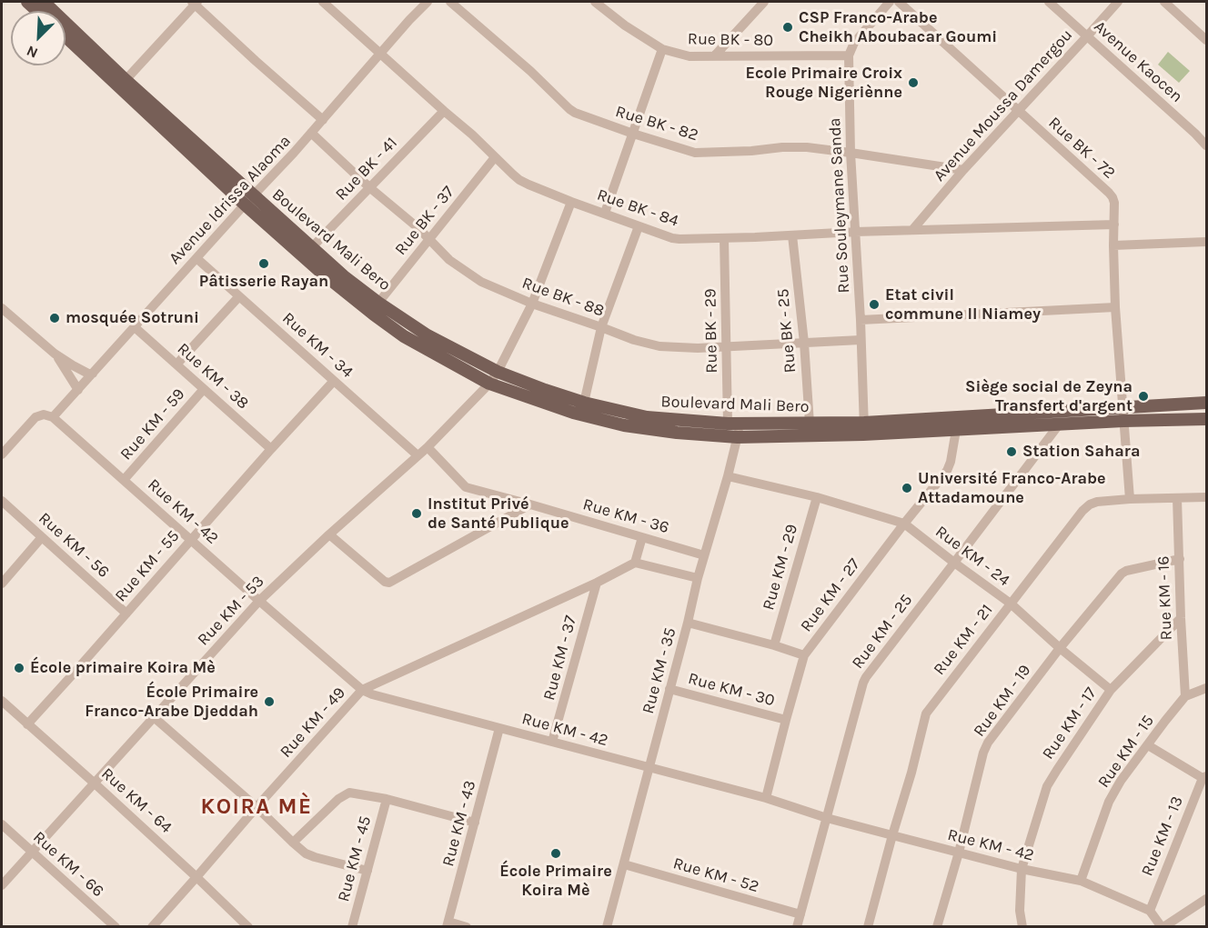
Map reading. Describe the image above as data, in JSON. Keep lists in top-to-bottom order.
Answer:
{
  "streets": {
    "main road": ["Boulevard Mali Bero"],
    "street": [
      "Rue BK - 80",
      "Avenue Kaocen",
      "Avenue Moussa Damergou",
      "Rue BK - 82",
      "Rue BK - 72",
      "Rue BK - 41",
      "Avenue Idrissa Alaoma",
      "Rue Souleymane Sanda",
      "Rue BK - 84",
      "Rue BK - 37",
      "Rue BK - 88",
      "Rue BK - 29",
      "Rue BK - 25",
      "Rue KM - 34",
      "Rue KM - 38",
      "Rue KM - 59",
      "Rue KM - 42",
      "Rue KM - 36",
      "Rue KM - 56",
      "Rue KM - 24",
      "Rue KM - 55",
      "Rue KM - 29",
      "Rue KM - 27",
      "Rue KM - 16",
      "Rue KM - 53",
      "Rue KM - 25",
      "Rue KM - 21",
      "Rue KM - 37",
      "Rue KM - 35",
      "Rue KM - 30",
      "Rue KM - 19",
      "Rue KM - 49",
      "Rue KM - 17",
      "Rue KM - 15",
      "Rue KM - 64",
      "Rue KM - 43",
      "Rue KM - 13",
      "Rue KM - 45",
      "Rue KM - 66",
      "Rue KM - 52"
    ]
  },
  "crossings": [
    ["Rue BK - 80", "Rue Souleymane Sanda"],
    ["Avenue Kaocen", "Avenue Moussa Damergou"],
    ["Avenue Moussa Damergou", "Rue BK - 82"],
    ["Avenue Moussa Damergou", "Rue BK - 72"],
    ["Avenue Moussa Damergou", "Rue BK - 84"],
    ["Rue BK - 82", "Rue Souleymane Sanda"],
    ["Rue BK - 72", "Rue BK - 84"],
    ["Rue BK - 72", "Boulevard Mali Bero"],
    ["Rue BK - 72", "Rue KM - 21"],
    ["Rue BK - 41", "Rue BK - 84"],
    ["Rue BK - 41", "Boulevard Mali Bero"],
    ["Rue BK - 41", "Rue BK - 88"],
    ["Avenue Idrissa Alaoma", "Rue BK - 84"],
    ["Avenue Idrissa Alaoma", "Boulevard Mali Bero"],
    ["Avenue Idrissa Alaoma", "Rue BK - 88"],
    ["Avenue Idrissa Alaoma", "Rue KM - 34"],
    ["Avenue Idrissa Alaoma", "Rue KM - 38"],
    ["Avenue Idrissa Alaoma", "Rue KM - 42"],
    ["Rue Souleymane Sanda", "Rue BK - 84"],
    ["Rue Souleymane Sanda", "Boulevard Mali Bero"],
    ["Rue Souleymane Sanda", "Rue BK - 88"],
    ["Rue BK - 84", "Rue BK - 37"],
    ["Rue BK - 84", "Rue BK - 29"],
    ["Rue BK - 84", "Rue BK - 25"],
    ["Rue BK - 84", "Rue KM - 53"],
    ["Rue BK - 37", "Boulevard Mali Bero"],
    ["Rue BK - 37", "Rue BK - 88"],
    ["Boulevard Mali Bero", "Rue BK - 29"],
    ["Boulevard Mali Bero", "Rue BK - 25"],
    ["Boulevard Mali Bero", "Rue KM - 27"],
    ["Boulevard Mali Bero", "Rue KM - 53"],
    ["Boulevard Mali Bero", "Rue KM - 25"],
    ["Boulevard Mali Bero", "Rue KM - 35"],
    ["Rue BK - 88", "Rue BK - 29"],
    ["Rue BK - 88", "Rue BK - 25"],
    ["Rue BK - 88", "Rue KM - 53"],
    ["Rue BK - 29", "Rue KM - 35"],
    ["Rue KM - 34", "Rue KM - 55"],
    ["Rue KM - 34", "Rue KM - 53"],
    ["Rue KM - 38", "Rue KM - 59"],
    ["Rue KM - 38", "Rue KM - 55"],
    ["Rue KM - 59", "Rue KM - 42"],
    ["Rue KM - 42", "Rue KM - 55"],
    ["Rue KM - 42", "Rue KM - 27"],
    ["Rue KM - 42", "Rue KM - 53"],
    ["Rue KM - 42", "Rue KM - 25"],
    ["Rue KM - 42", "Rue KM - 21"],
    ["Rue KM - 42", "Rue KM - 37"],
    ["Rue KM - 42", "Rue KM - 35"],
    ["Rue KM - 42", "Rue KM - 19"],
    ["Rue KM - 42", "Rue KM - 49"],
    ["Rue KM - 42", "Rue KM - 17"],
    ["Rue KM - 42", "Rue KM - 15"],
    ["Rue KM - 42", "Rue KM - 43"],
    ["Rue KM - 42", "Rue KM - 13"],
    ["Rue KM - 36", "Rue KM - 53"],
    ["Rue KM - 36", "Rue KM - 35"],
    ["Rue KM - 56", "Rue KM - 55"],
    ["Rue KM - 24", "Rue KM - 29"],
    ["Rue KM - 24", "Rue KM - 27"],
    ["Rue KM - 24", "Rue KM - 25"],
    ["Rue KM - 24", "Rue KM - 21"],
    ["Rue KM - 24", "Rue KM - 35"],
    ["Rue KM - 24", "Rue KM - 19"],
    ["Rue KM - 24", "Rue KM - 17"],
    ["Rue KM - 55", "Rue KM - 64"],
    ["Rue KM - 27", "Rue KM - 30"],
    ["Rue KM - 16", "Rue KM - 21"],
    ["Rue KM - 16", "Rue KM - 19"],
    ["Rue KM - 16", "Rue KM - 17"],
    ["Rue KM - 16", "Rue KM - 15"],
    ["Rue KM - 53", "Rue KM - 64"],
    ["Rue KM - 53", "Rue KM - 66"],
    ["Rue KM - 25", "Rue KM - 52"],
    ["Rue KM - 37", "Rue KM - 49"],
    ["Rue KM - 35", "Rue KM - 30"],
    ["Rue KM - 35", "Rue KM - 52"],
    ["Rue KM - 49", "Rue KM - 64"]
  ],
  "districts": ["KOIRA MÈ"],
  "places": [
    "CSP Franco-Arabe Cheikh Aboubacar Goumi",
    "Ecole Primaire Croix Rouge Nigeriènne",
    "Pâtisserie Rayan",
    "Etat civil commune II Niamey",
    "mosquée Sotruni",
    "Siège social de Zeyna Transfert d'argent",
    "Station Sahara",
    "Université Franco-Arabe Attadamoune",
    "Institut Privé de Santé Publique",
    "École primaire Koira Mè",
    "École Primaire Franco-Arabe Djeddah",
    "École Primaire Koira Mè"
  ],
  "north": "bottom left"
}
